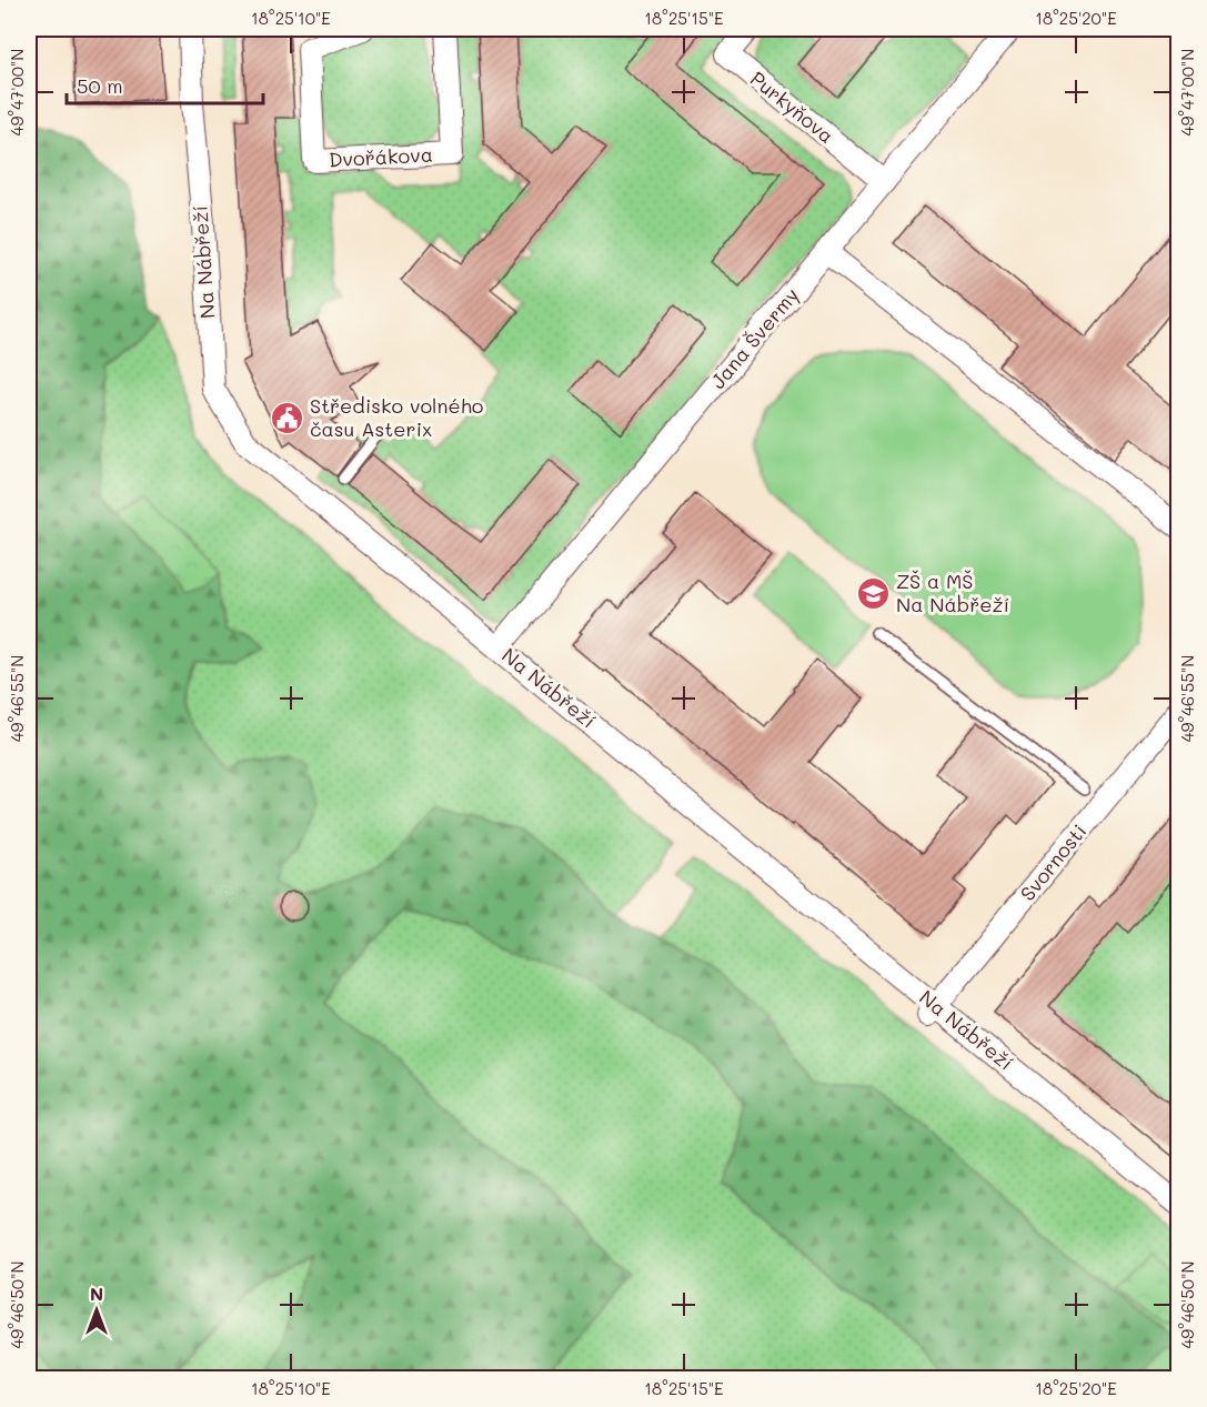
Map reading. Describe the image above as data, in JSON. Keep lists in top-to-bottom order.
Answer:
{
  "streets": {
    "street": [
      "Purkyňova",
      "Dvořákova",
      "Na Nábřeží",
      "Jana Švermy",
      "Svornosti"
    ]
  },
  "crossings": [
    ["Purkyňova", "Jana Švermy"],
    ["Na Nábřeží", "Jana Švermy"],
    ["Na Nábřeží", "Svornosti"]
  ],
  "places": {
    "public building": ["Středisko volného času Asterix"],
    "school or university": ["ZŠ a MŠ Na Nábřeží"]
  },
  "scale_bar": "50 m",
  "north": "top",
  "coordinates": [
    "18°25'10\"E",
    "18°25'15\"E",
    "18°25'20\"E",
    "49°47'00\"N",
    "49°46'55\"N",
    "49°46'50\"N"
  ]
}
